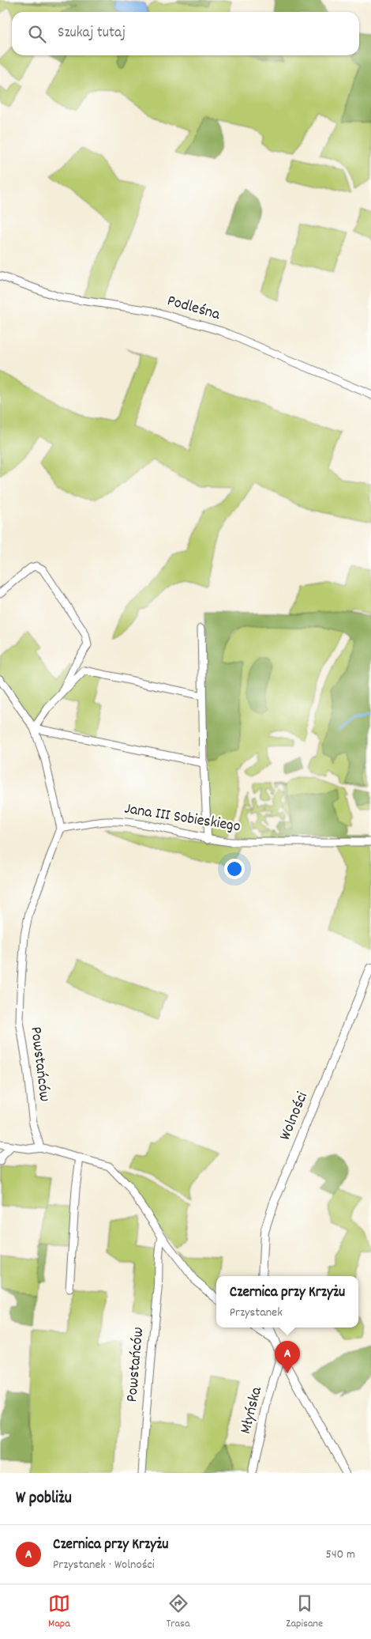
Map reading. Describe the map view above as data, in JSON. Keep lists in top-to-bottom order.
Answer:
{
  "streets": {
    "street": [
      "Podleśna",
      "Jana III Sobieskiego",
      "Powstańców",
      "Wolności",
      "Młyńska"
    ]
  },
  "crossings": [
    ["Jana III Sobieskiego", "Powstańców"]
  ],
  "page": {
    "search": "Szukaj tutaj",
    "popup": ["Czernica przy Krzyżu", "Przystanek"],
    "pins": "A",
    "heading": "W pobliżu",
    "list": [
      {
        "mark": "A",
        "name": "Czernica przy Krzyżu",
        "note": "Przystanek · Wolności",
        "value": "540 m"
      }
    ],
    "nav": ["Mapa", "Trasa", "Zapisane"]
  }
}
